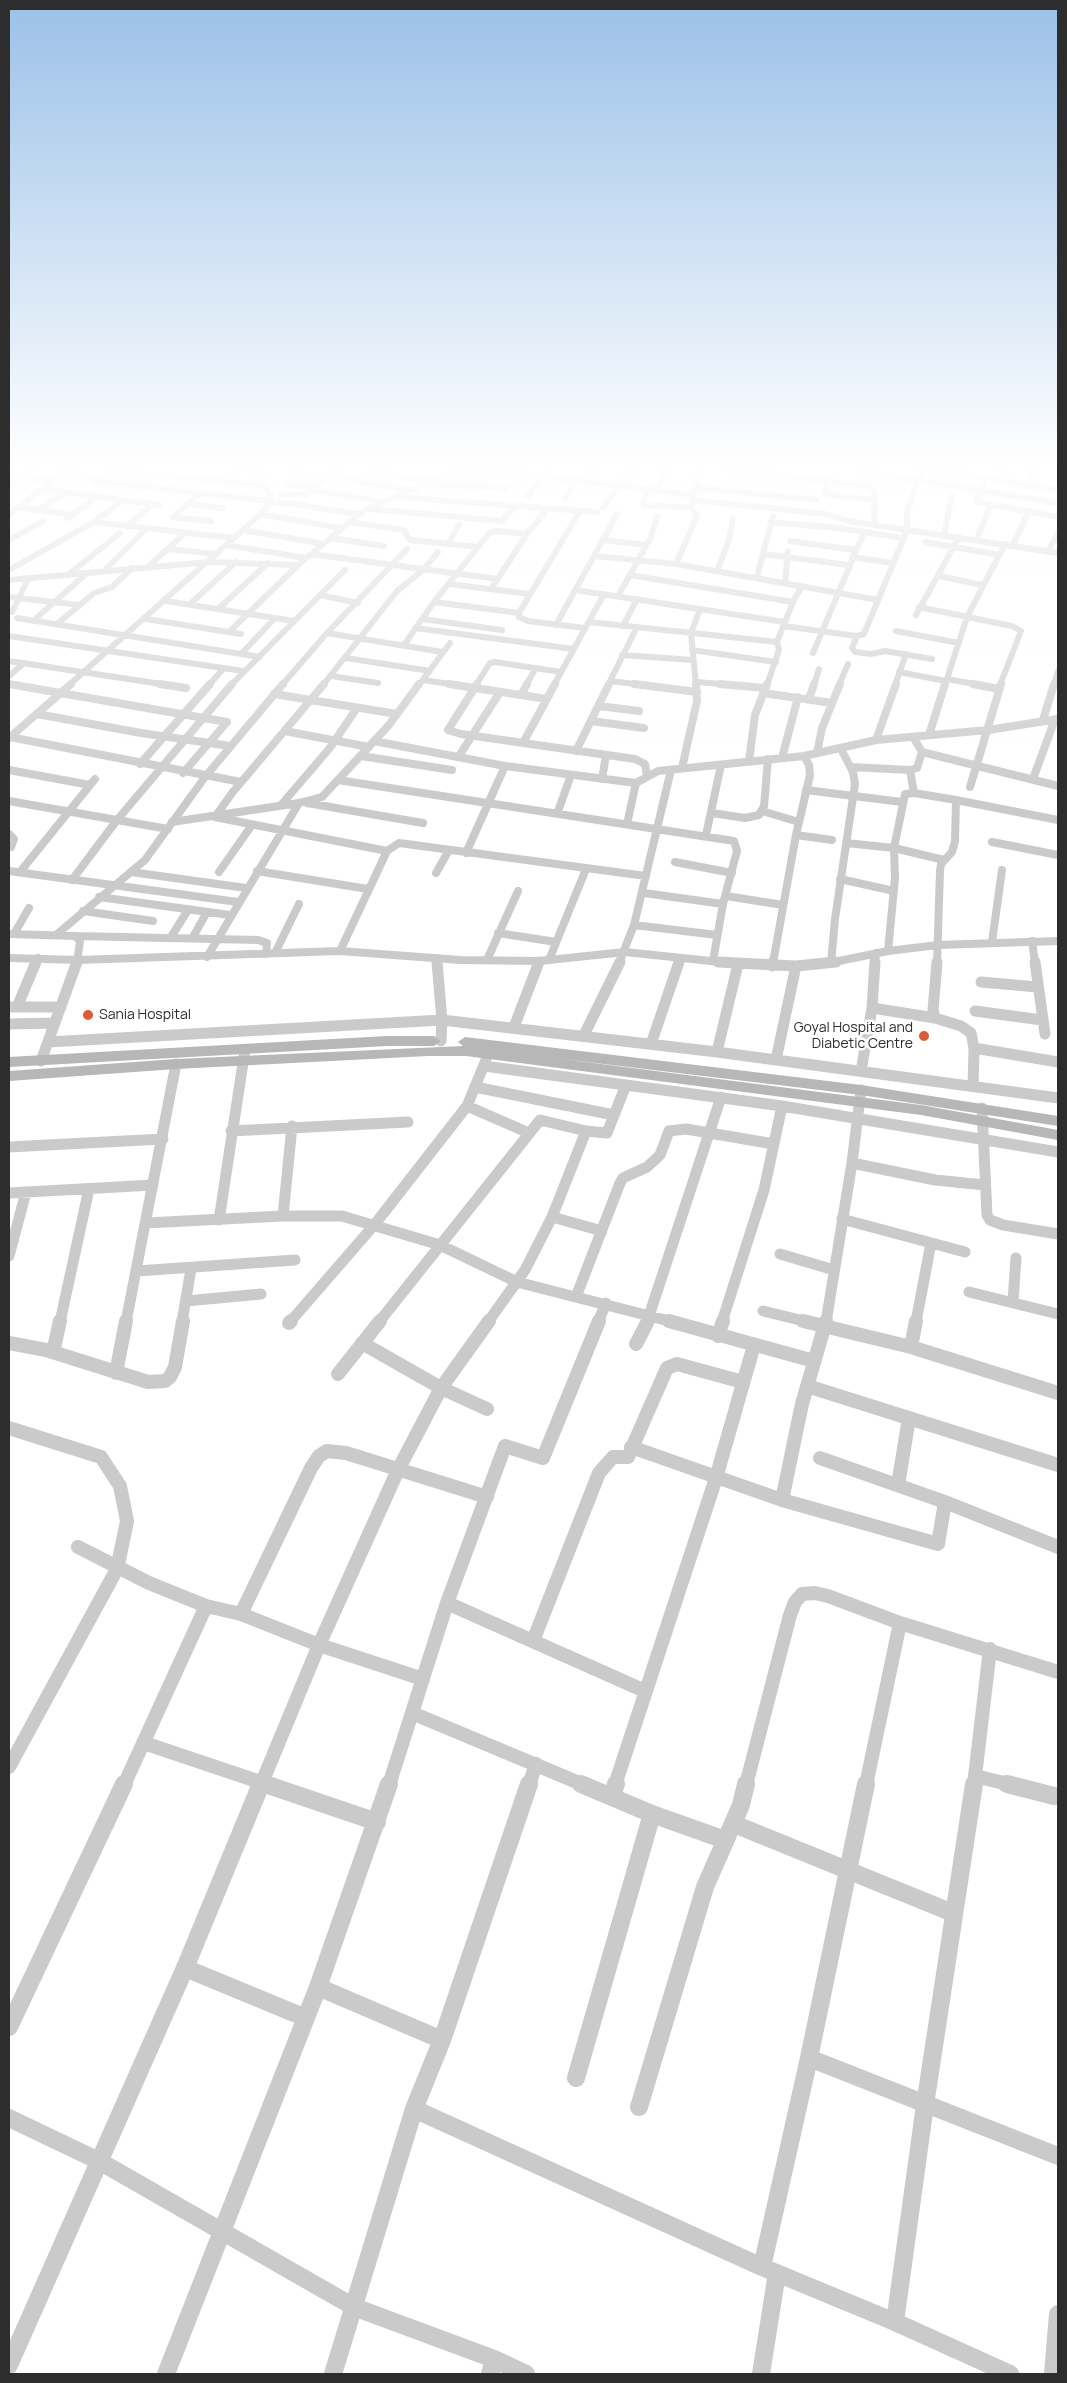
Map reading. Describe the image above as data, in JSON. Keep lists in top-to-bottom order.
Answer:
{
  "places": ["Sania Hospital", "Goyal Hospital and Diabetic Centre"]
}
